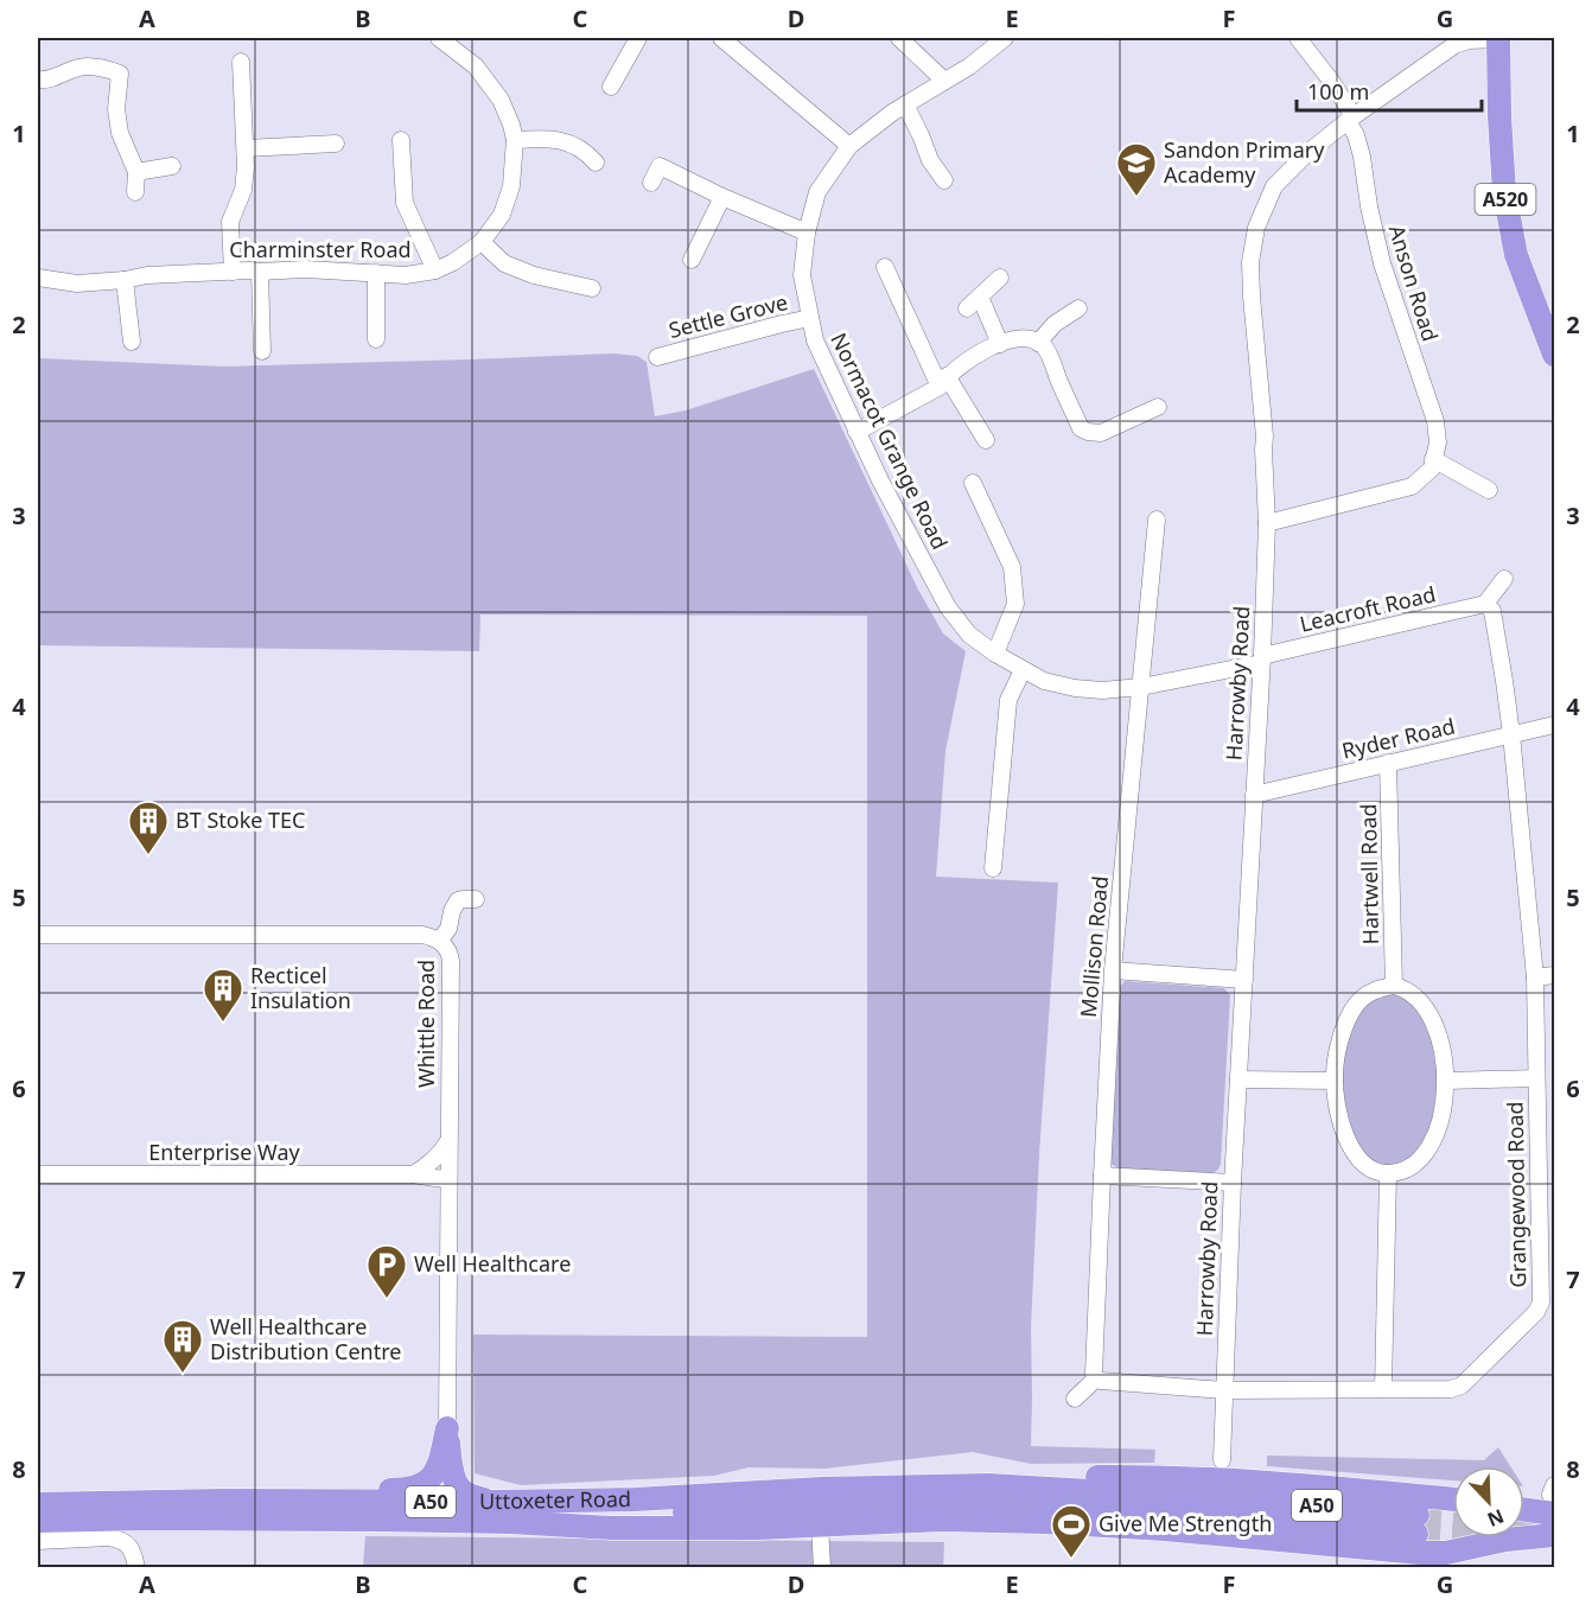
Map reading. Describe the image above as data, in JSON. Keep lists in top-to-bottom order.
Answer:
{
  "streets": {
    "highway": ["A520", "Uttoxeter Road", "A50"],
    "street": [
      "Charminster Road",
      "Anson Road",
      "Settle Grove",
      "Normacot Grange Road",
      "Leacroft Road",
      "Harrowby Road",
      "Ryder Road",
      "Hartwell Road",
      "Mollison Road",
      "Whittle Road",
      "Enterprise Way",
      "Grangewood Road"
    ]
  },
  "crossings": [
    ["A520", "Harrowby Road"],
    ["Anson Road", "Harrowby Road"],
    ["Settle Grove", "Normacot Grange Road"],
    ["Normacot Grange Road", "Leacroft Road"],
    ["Normacot Grange Road", "Harrowby Road"],
    ["Normacot Grange Road", "Mollison Road"],
    ["Leacroft Road", "Harrowby Road"],
    ["Harrowby Road", "Ryder Road"],
    ["Harrowby Road", "Grangewood Road"],
    ["Ryder Road", "Hartwell Road"],
    ["Ryder Road", "Grangewood Road"],
    ["Whittle Road", "Enterprise Way"],
    ["Uttoxeter Road", "A50"]
  ],
  "places": {
    "school or university": ["Sandon Primary Academy"],
    "building": ["BT Stoke TEC", "Recticel Insulation", "Well Healthcare Distribution Centre"],
    "parking": ["Well Healthcare"],
    "sports": ["Give Me Strength"]
  },
  "scale_bar": "100 m",
  "north": "bottom right",
  "grid": {
    "columns": [
      "A",
      "B",
      "C",
      "D",
      "E",
      "F",
      "G"
    ],
    "rows": [
      "1",
      "2",
      "3",
      "4",
      "5",
      "6",
      "7",
      "8"
    ]
  }
}
